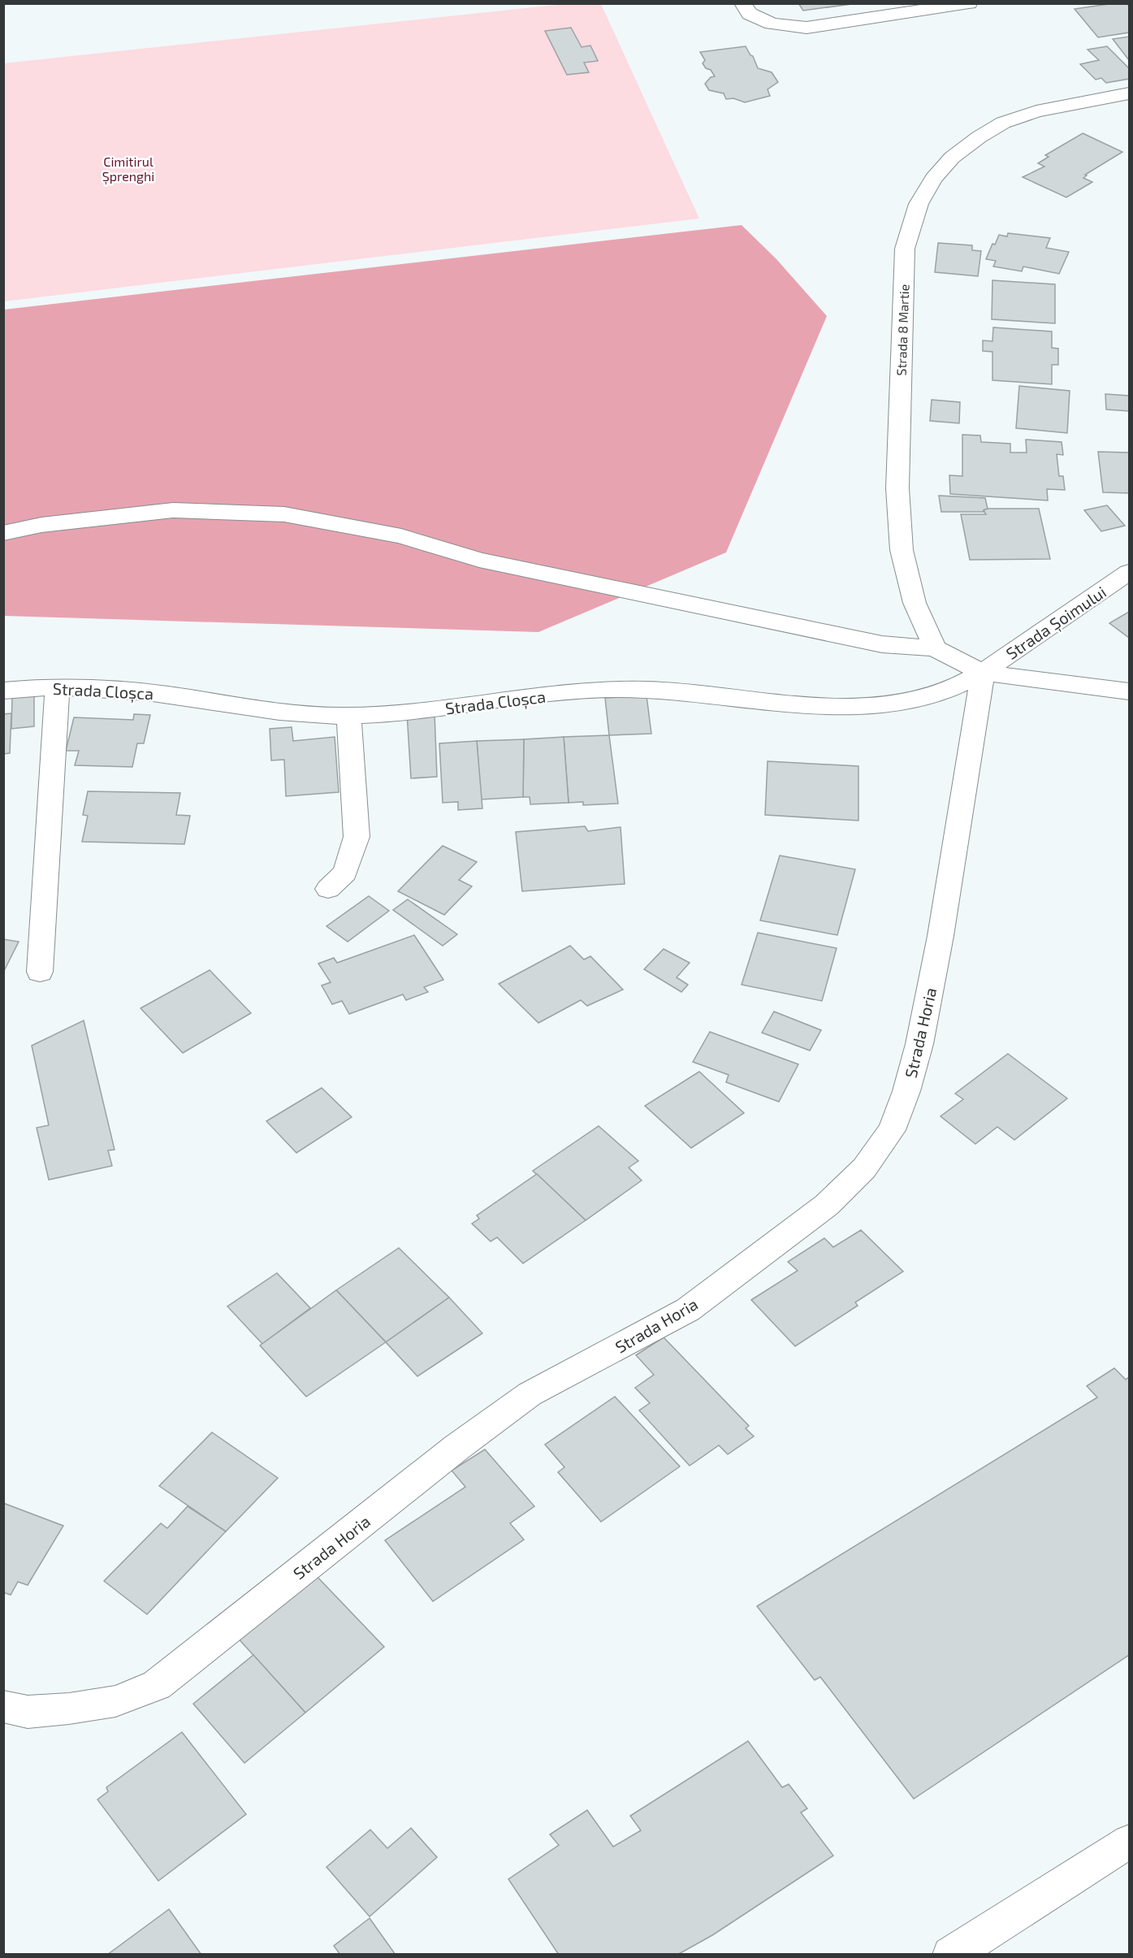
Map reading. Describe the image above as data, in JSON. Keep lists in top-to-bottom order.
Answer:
{
  "streets": {
    "street": [
      "Strada 8 Martie",
      "Strada Șoimului",
      "Strada Cloșca",
      "Strada Horia"
    ]
  },
  "crossings": [
    ["Strada Șoimului", "Strada Cloșca"],
    ["Strada Șoimului", "Strada Horia"],
    ["Strada Cloșca", "Strada Horia"]
  ],
  "parks": ["Cimitirul Șprenghi"]
}
